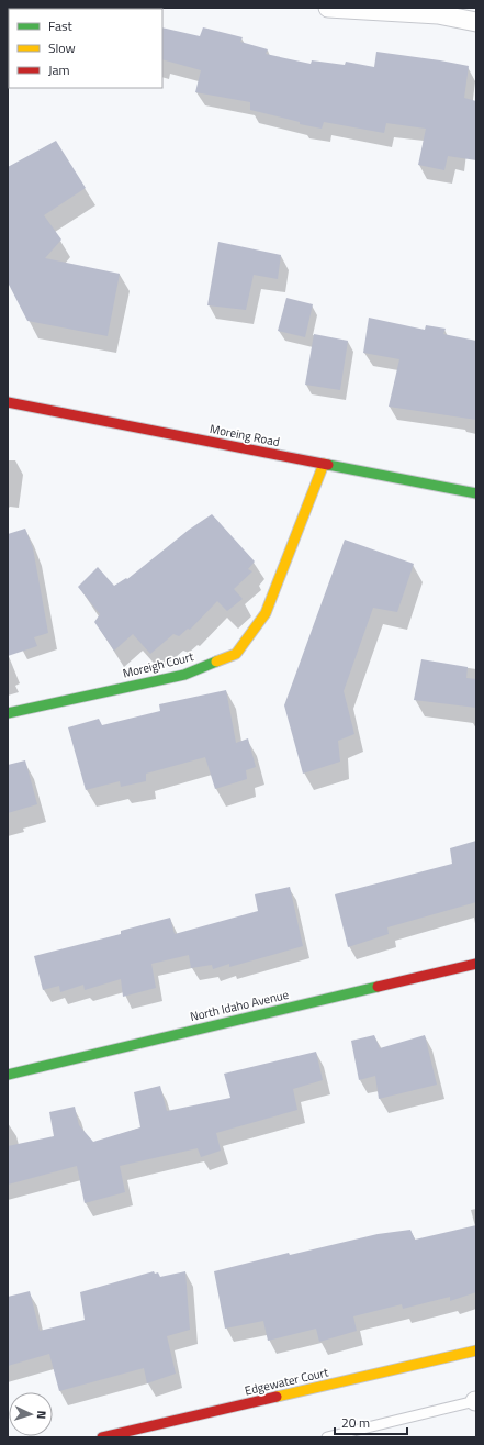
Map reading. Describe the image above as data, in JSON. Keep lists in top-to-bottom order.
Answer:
{
  "streets": {
    "street": [
      "Moreing Road",
      "Moreigh Court",
      "North Idaho Avenue",
      "Edgewater Court"
    ]
  },
  "crossings": [
    ["Moreing Road", "Moreigh Court"]
  ],
  "legend": ["Fast", "Slow", "Jam"],
  "scale_bar": "20 m",
  "north": "right"
}
